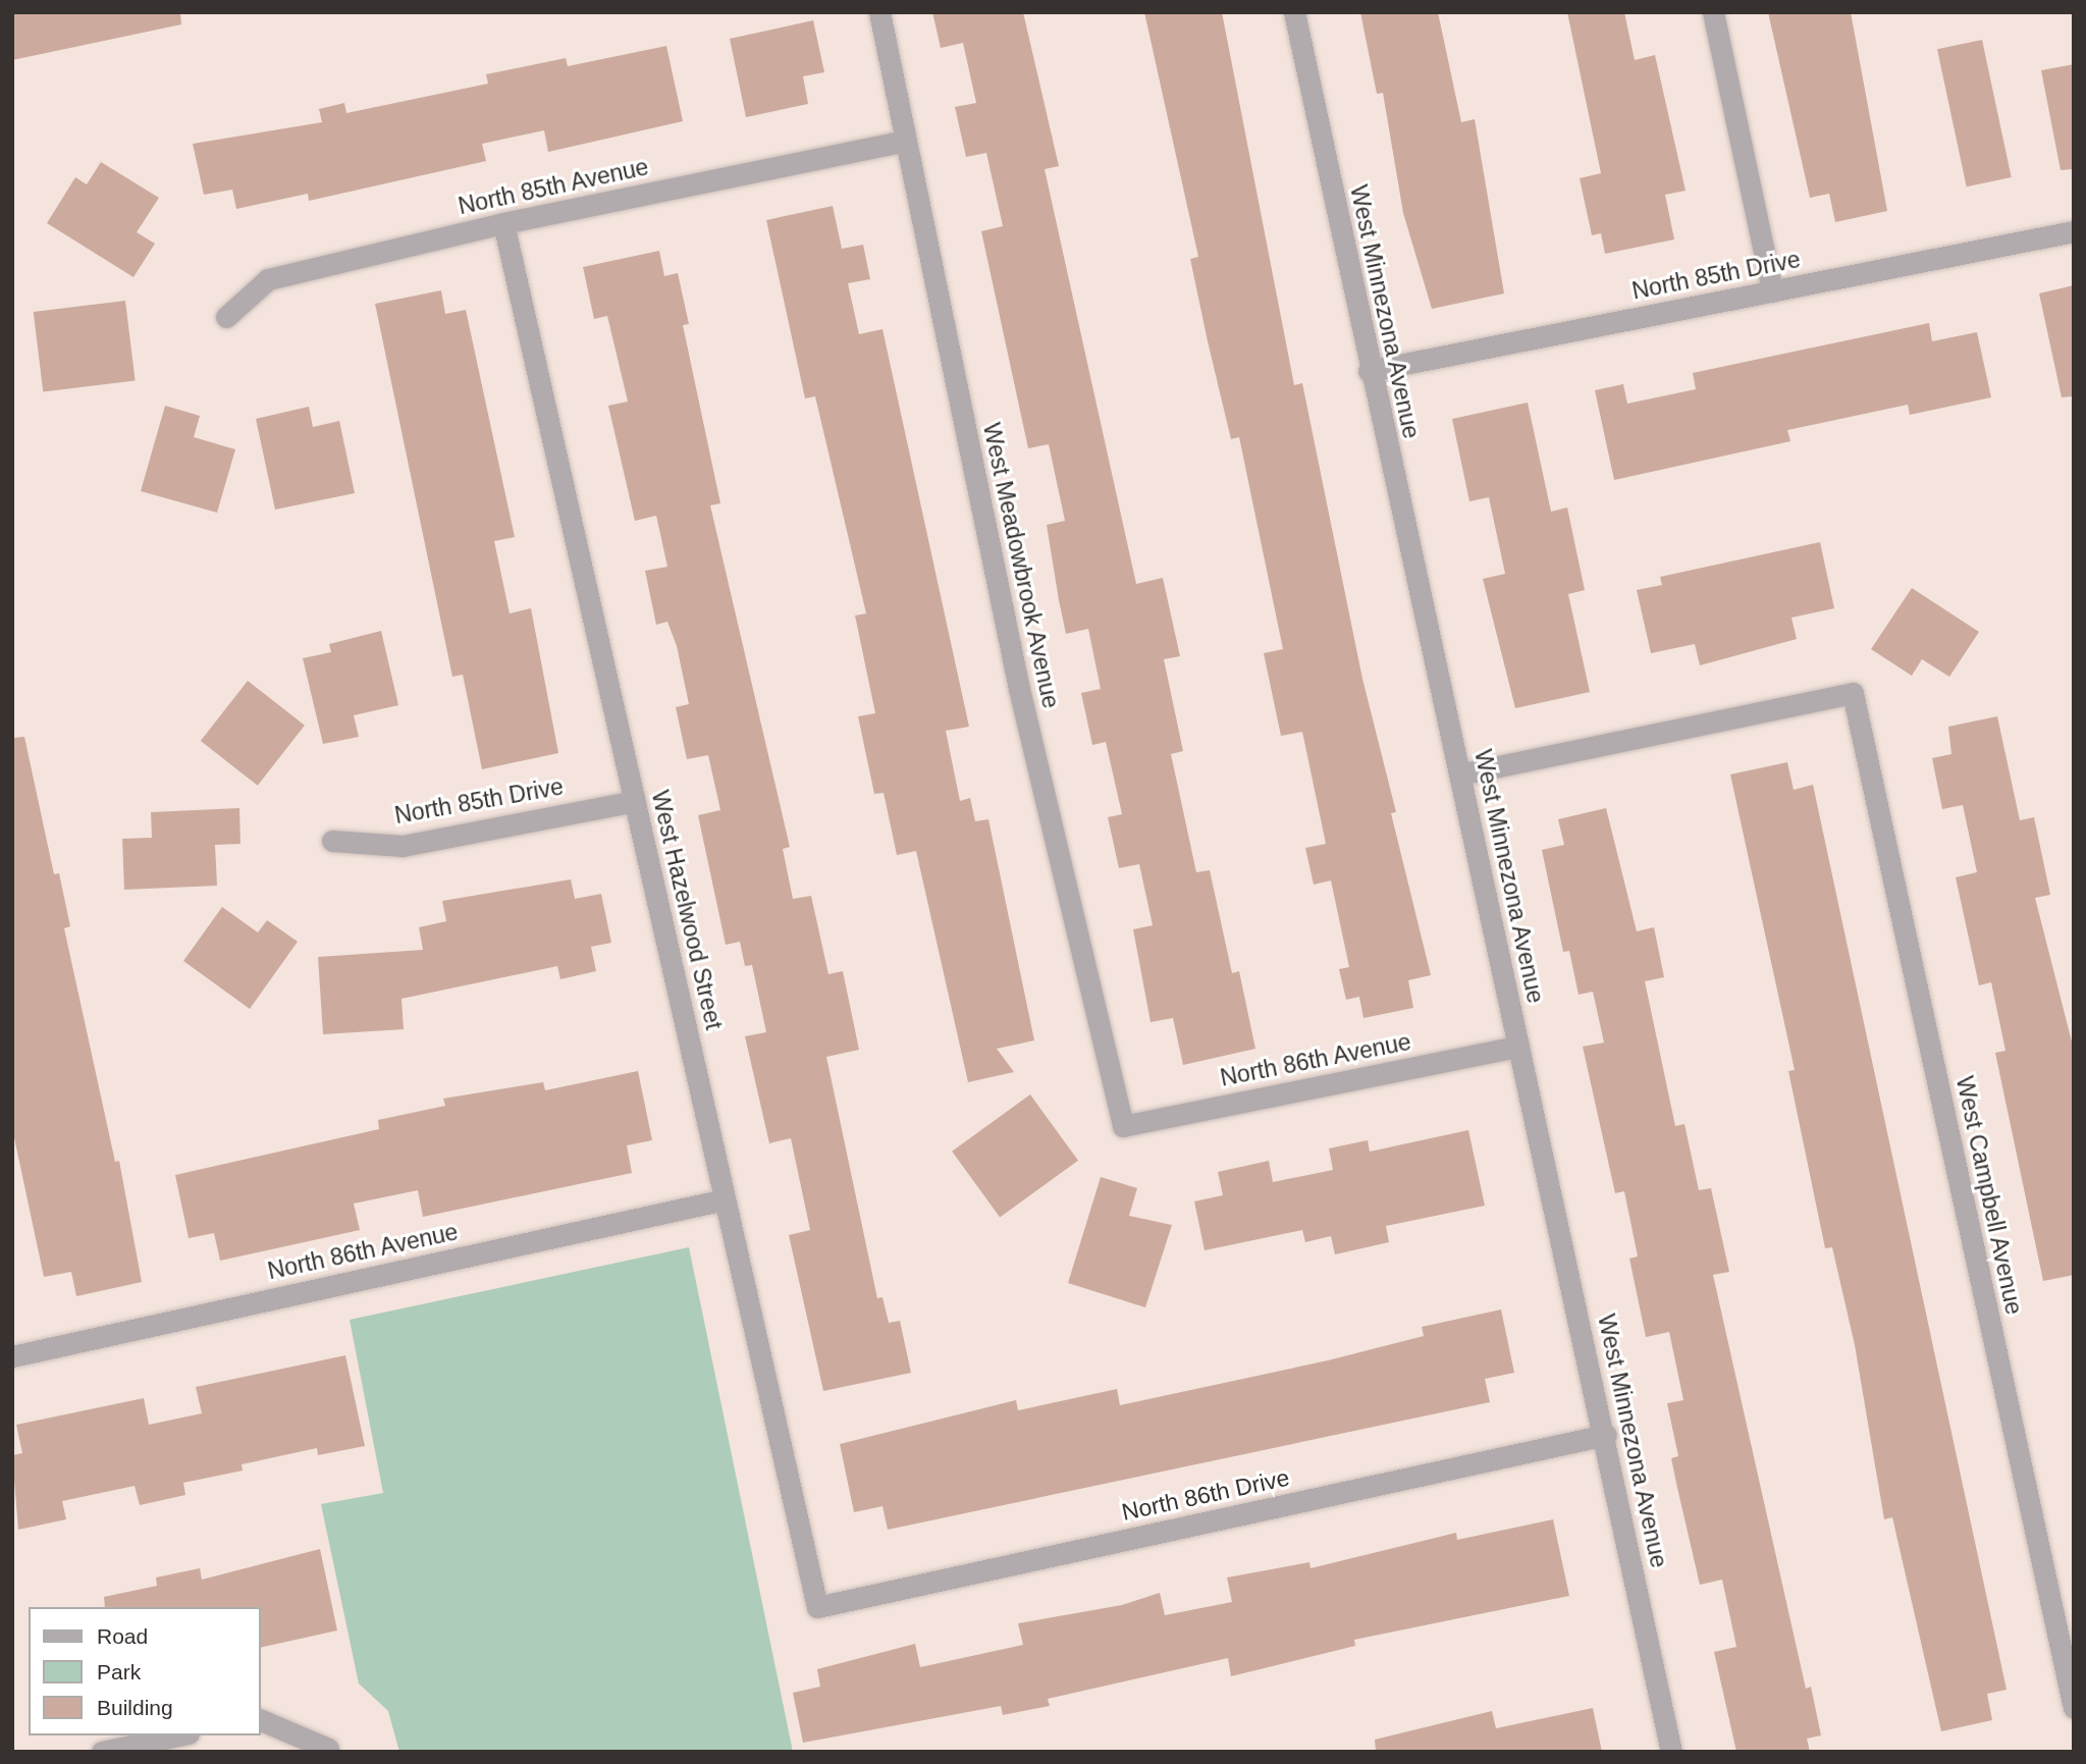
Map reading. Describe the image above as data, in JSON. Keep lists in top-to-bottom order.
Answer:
{
  "streets": {
    "street": [
      "North 85th Avenue",
      "North 85th Drive",
      "West Minnezona Avenue",
      "West Meadowbrook Avenue",
      "West Hazelwood Street",
      "North 86th Avenue",
      "West Campbell Avenue",
      "North 86th Drive"
    ]
  },
  "crossings": [
    ["North 85th Avenue", "West Meadowbrook Avenue"],
    ["North 85th Avenue", "West Hazelwood Street"],
    ["North 85th Drive", "West Minnezona Avenue"],
    ["North 85th Drive", "West Hazelwood Street"],
    ["West Minnezona Avenue", "North 86th Avenue"],
    ["West Minnezona Avenue", "West Campbell Avenue"],
    ["West Minnezona Avenue", "North 86th Drive"],
    ["West Meadowbrook Avenue", "North 86th Avenue"],
    ["West Hazelwood Street", "North 86th Avenue"],
    ["West Hazelwood Street", "North 86th Drive"]
  ],
  "legend": ["Road", "Park", "Building"]
}
